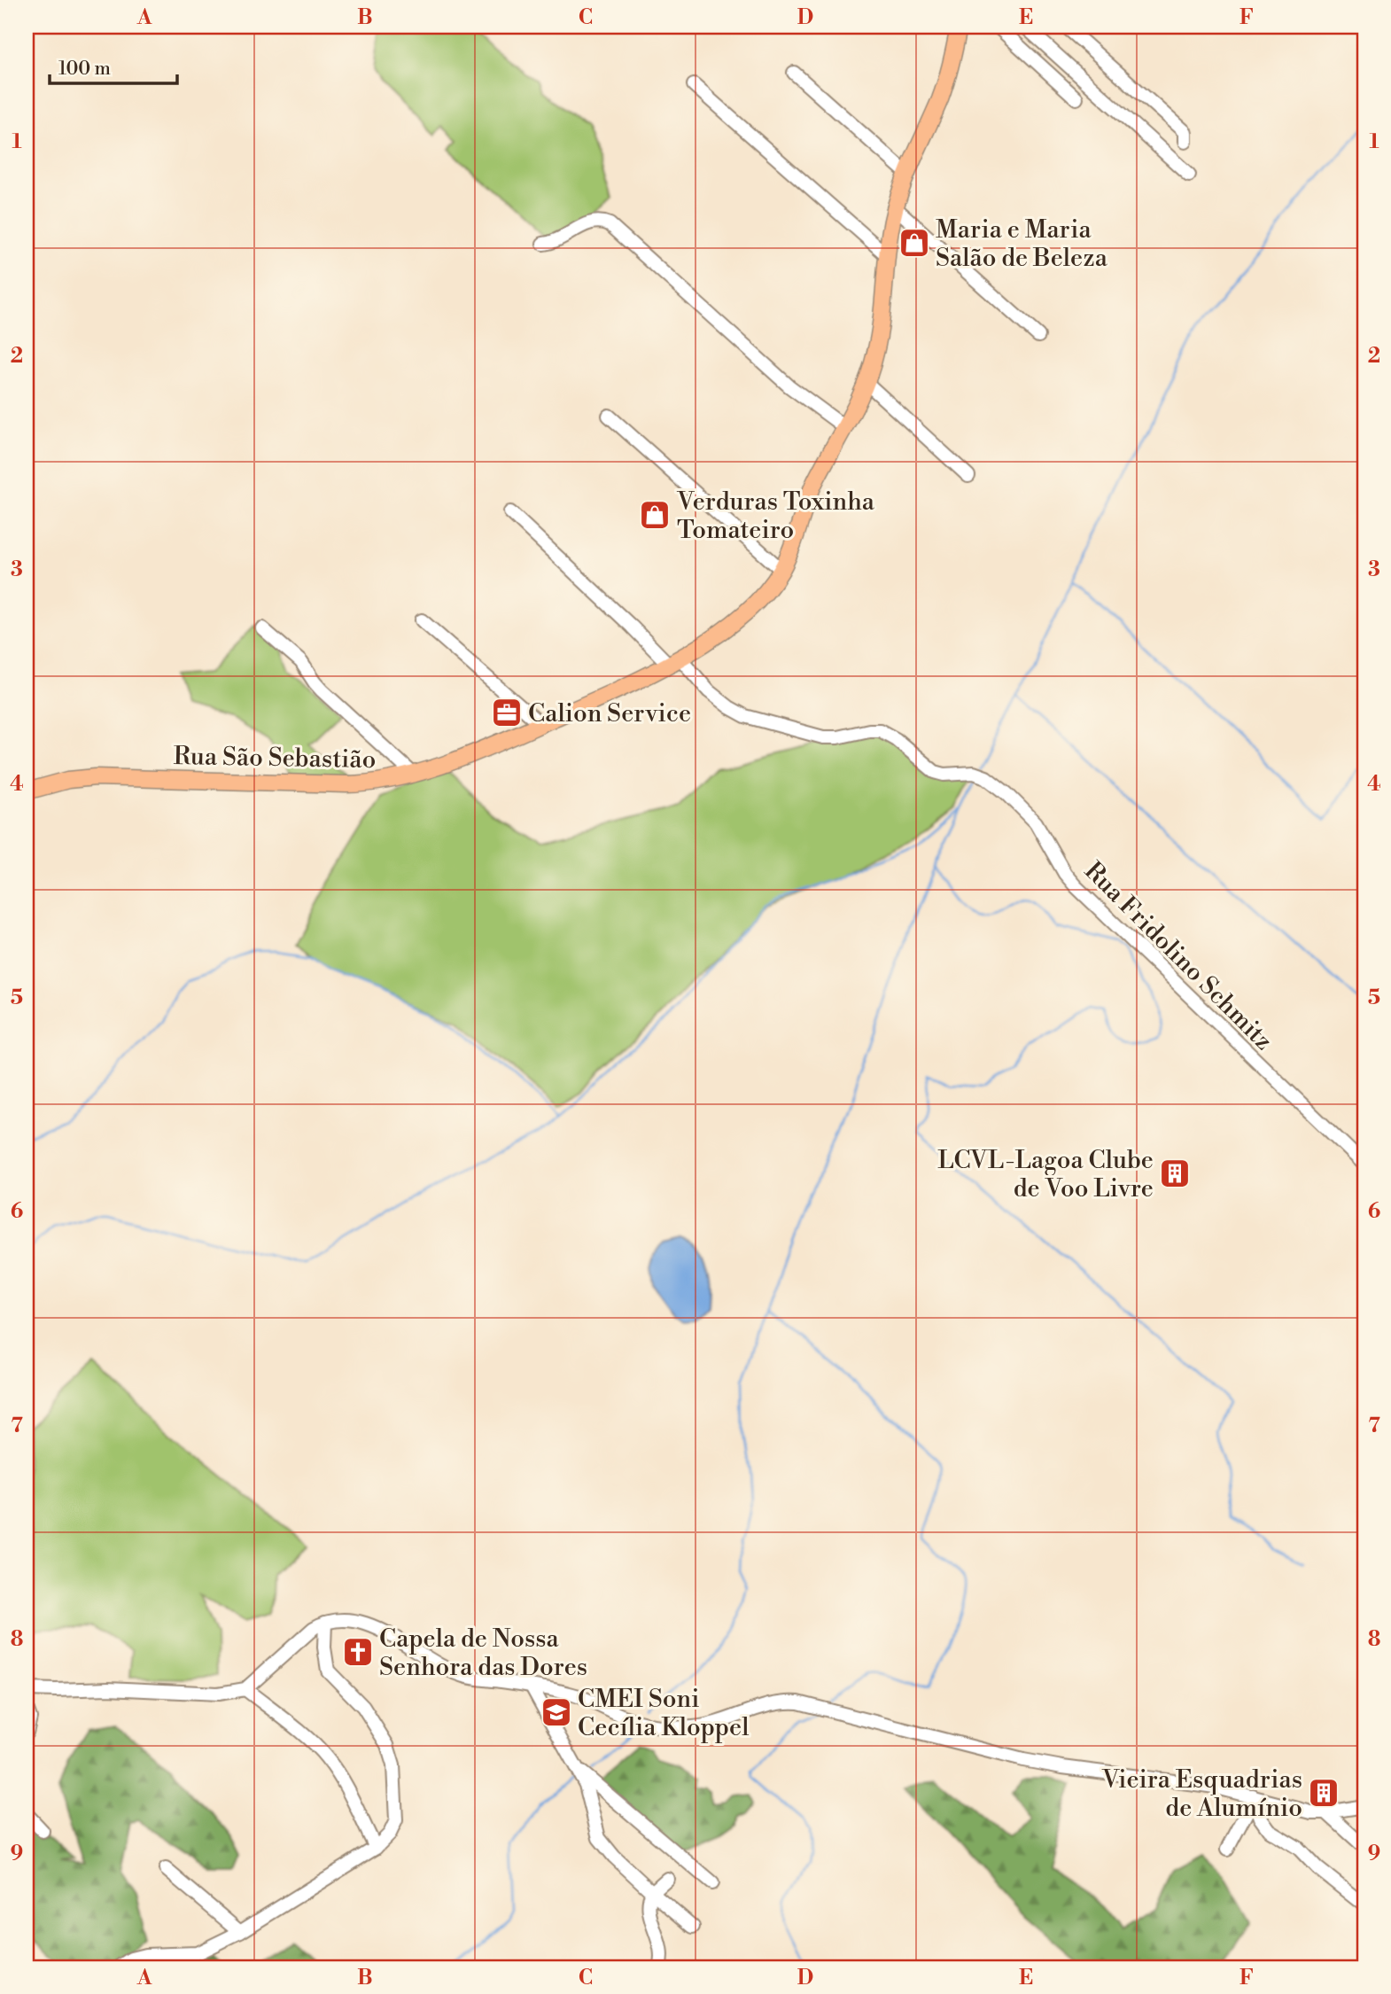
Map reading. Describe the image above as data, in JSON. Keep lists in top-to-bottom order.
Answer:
{
  "streets": {
    "main road": ["Rua São Sebastião"],
    "street": ["Rua Fridolino Schmitz"]
  },
  "crossings": [
    ["Rua São Sebastião", "Rua Fridolino Schmitz"]
  ],
  "places": {
    "shop": ["Maria e Maria Salão de Beleza", "Verduras Toxinha Tomateiro"],
    "office": ["Calion Service"],
    "building": ["LCVL-Lagoa Clube de Voo Livre", "Vieira Esquadrias de Alumínio"],
    "church": ["Capela de Nossa Senhora das Dores"],
    "school or university": ["CMEI Soni Cecília Kloppel"]
  },
  "scale_bar": "100 m",
  "grid": {
    "columns": [
      "A",
      "B",
      "C",
      "D",
      "E",
      "F"
    ],
    "rows": [
      "1",
      "2",
      "3",
      "4",
      "5",
      "6",
      "7",
      "8",
      "9"
    ]
  }
}
